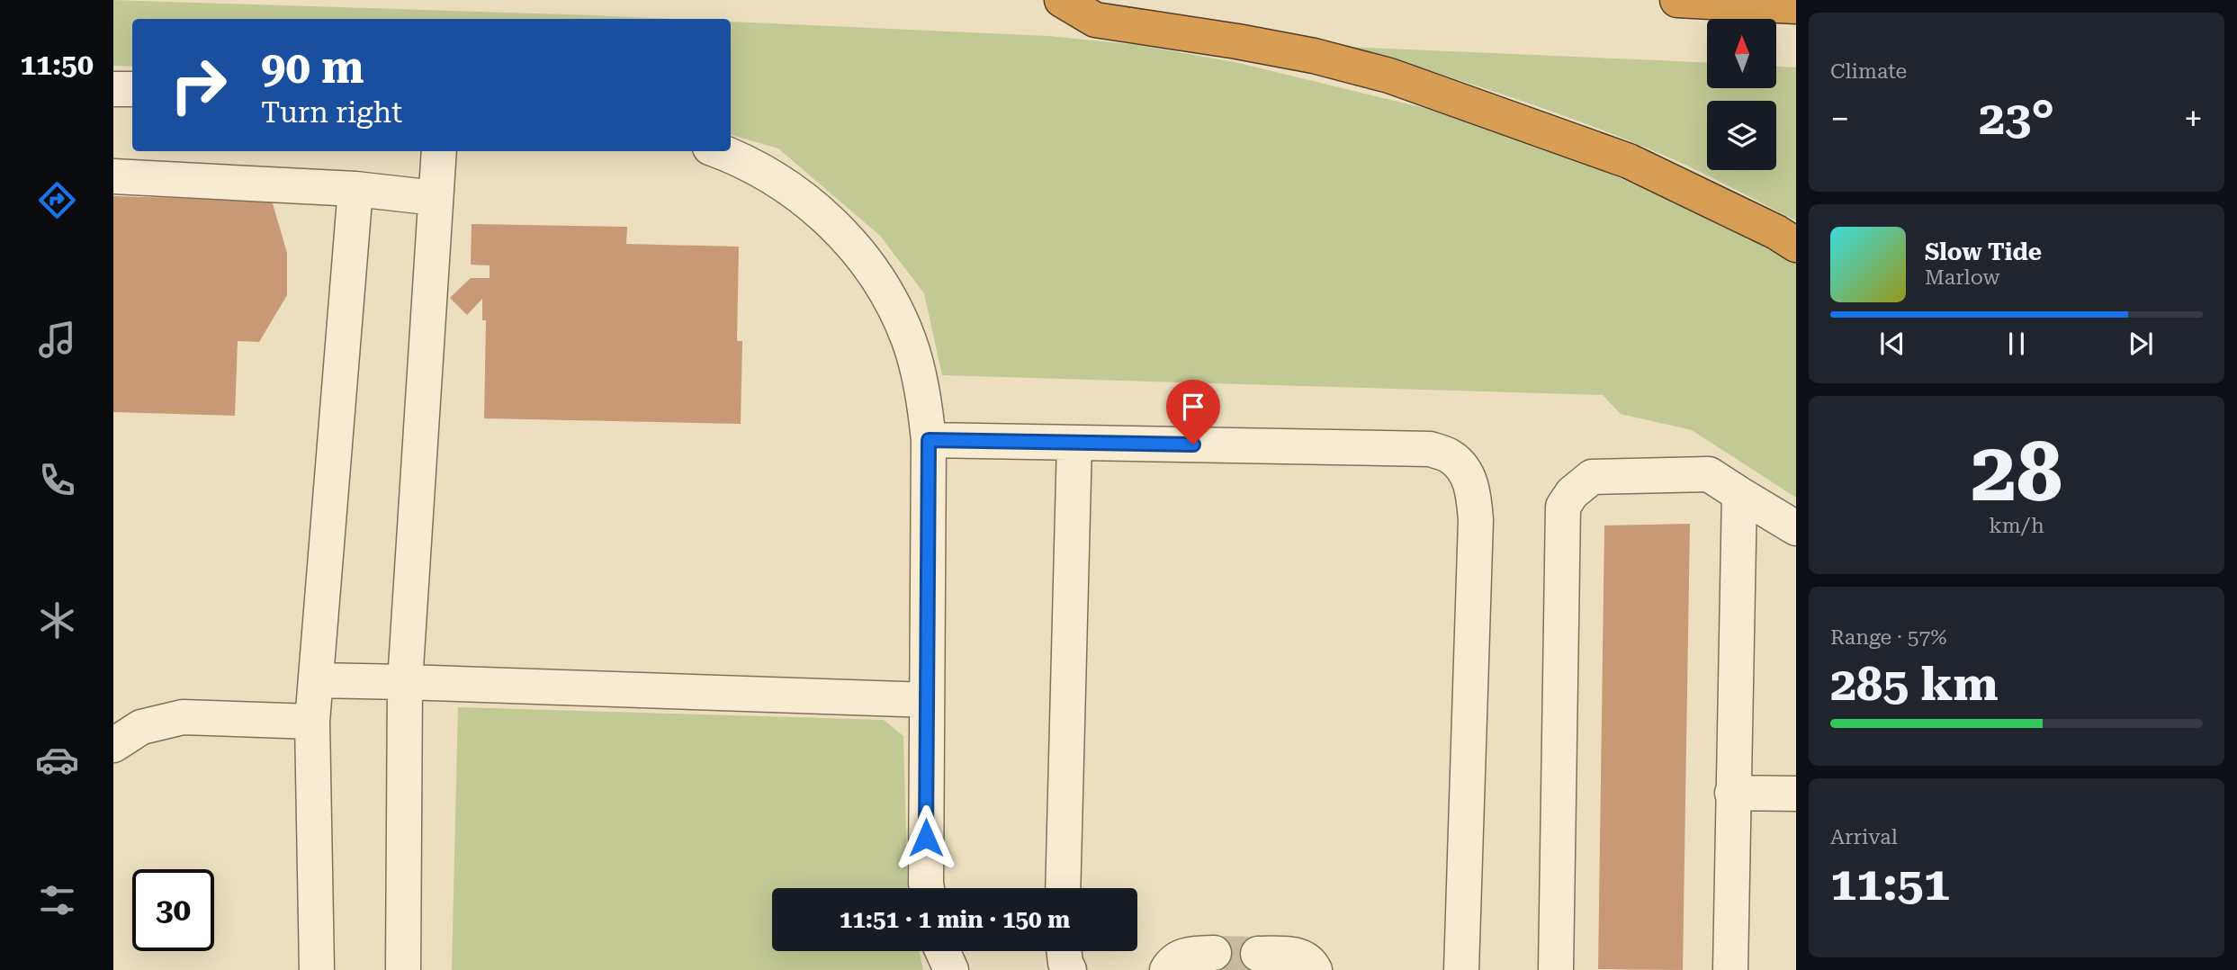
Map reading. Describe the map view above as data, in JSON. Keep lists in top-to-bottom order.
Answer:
{
  "north": "top",
  "page": {
    "tabs": "11:50",
    "tile": [
      "Climate",
      ["28", "km/h"],
      ["Range · 57%", "285 km"],
      ["Arrival", "11:51"]
    ],
    "turn": ["90 m", "Turn right"],
    "heat": ["−", "23°", "+"],
    "song": ["Slow Tide", "Marlow"],
    "limit": "30",
    "trip": "11:51 · 1 min · 150 m"
  }
}
